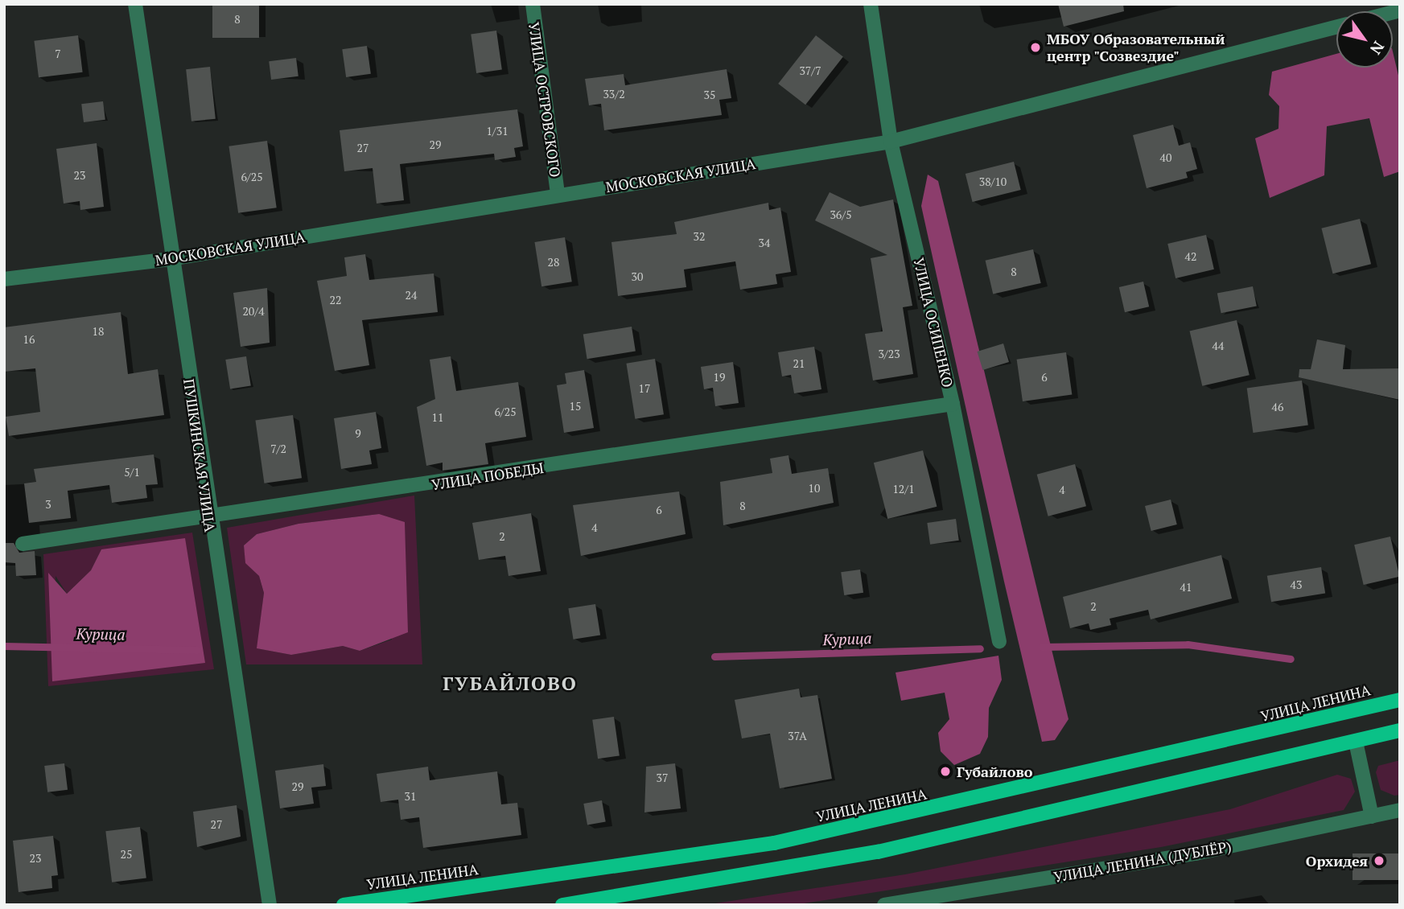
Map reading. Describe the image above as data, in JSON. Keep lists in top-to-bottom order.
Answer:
{
  "streets": {
    "main road": ["УЛИЦА ЛЕНИНА"],
    "street": [
      "УЛИЦА ОСТРОВСКОГО",
      "МОСКОВСКАЯ УЛИЦА",
      "УЛИЦА ОСИПЕНКО",
      "ПУШКИНСКАЯ УЛИЦА",
      "УЛИЦА ПОБЕДЫ",
      "УЛИЦА ЛЕНИНА (ДУБЛЁР)"
    ]
  },
  "crossings": [
    ["УЛИЦА ОСТРОВСКОГО", "МОСКОВСКАЯ УЛИЦА"],
    ["МОСКОВСКАЯ УЛИЦА", "УЛИЦА ОСИПЕНКО"],
    ["МОСКОВСКАЯ УЛИЦА", "ПУШКИНСКАЯ УЛИЦА"],
    ["УЛИЦА ОСИПЕНКО", "УЛИЦА ПОБЕДЫ"],
    ["ПУШКИНСКАЯ УЛИЦА", "УЛИЦА ПОБЕДЫ"]
  ],
  "districts": ["ГУБАЙЛОВО"],
  "water": ["Курица"],
  "places": ["МБОУ Образовательный центр \"Созвездие\"", "Губайлово", "Орхидея"],
  "house_numbers": [
    "8",
    "7",
    "37/7",
    "33/2",
    "35",
    "1/31",
    "29",
    "27",
    "40",
    "23",
    "6/25",
    "38/10",
    "36/5",
    "32",
    "34",
    "42",
    "28",
    "8",
    "30",
    "24",
    "22",
    "20/4",
    "18",
    "16",
    "44",
    "3/23",
    "21",
    "19",
    "6",
    "17",
    "15",
    "46",
    "6/25",
    "11",
    "9",
    "7/2",
    "5/1",
    "10",
    "12/1",
    "4",
    "3",
    "8",
    "6",
    "4",
    "2",
    "43",
    "41",
    "2",
    "37А",
    "37",
    "29",
    "31",
    "27",
    "25",
    "23"
  ],
  "north": "bottom right"
}
